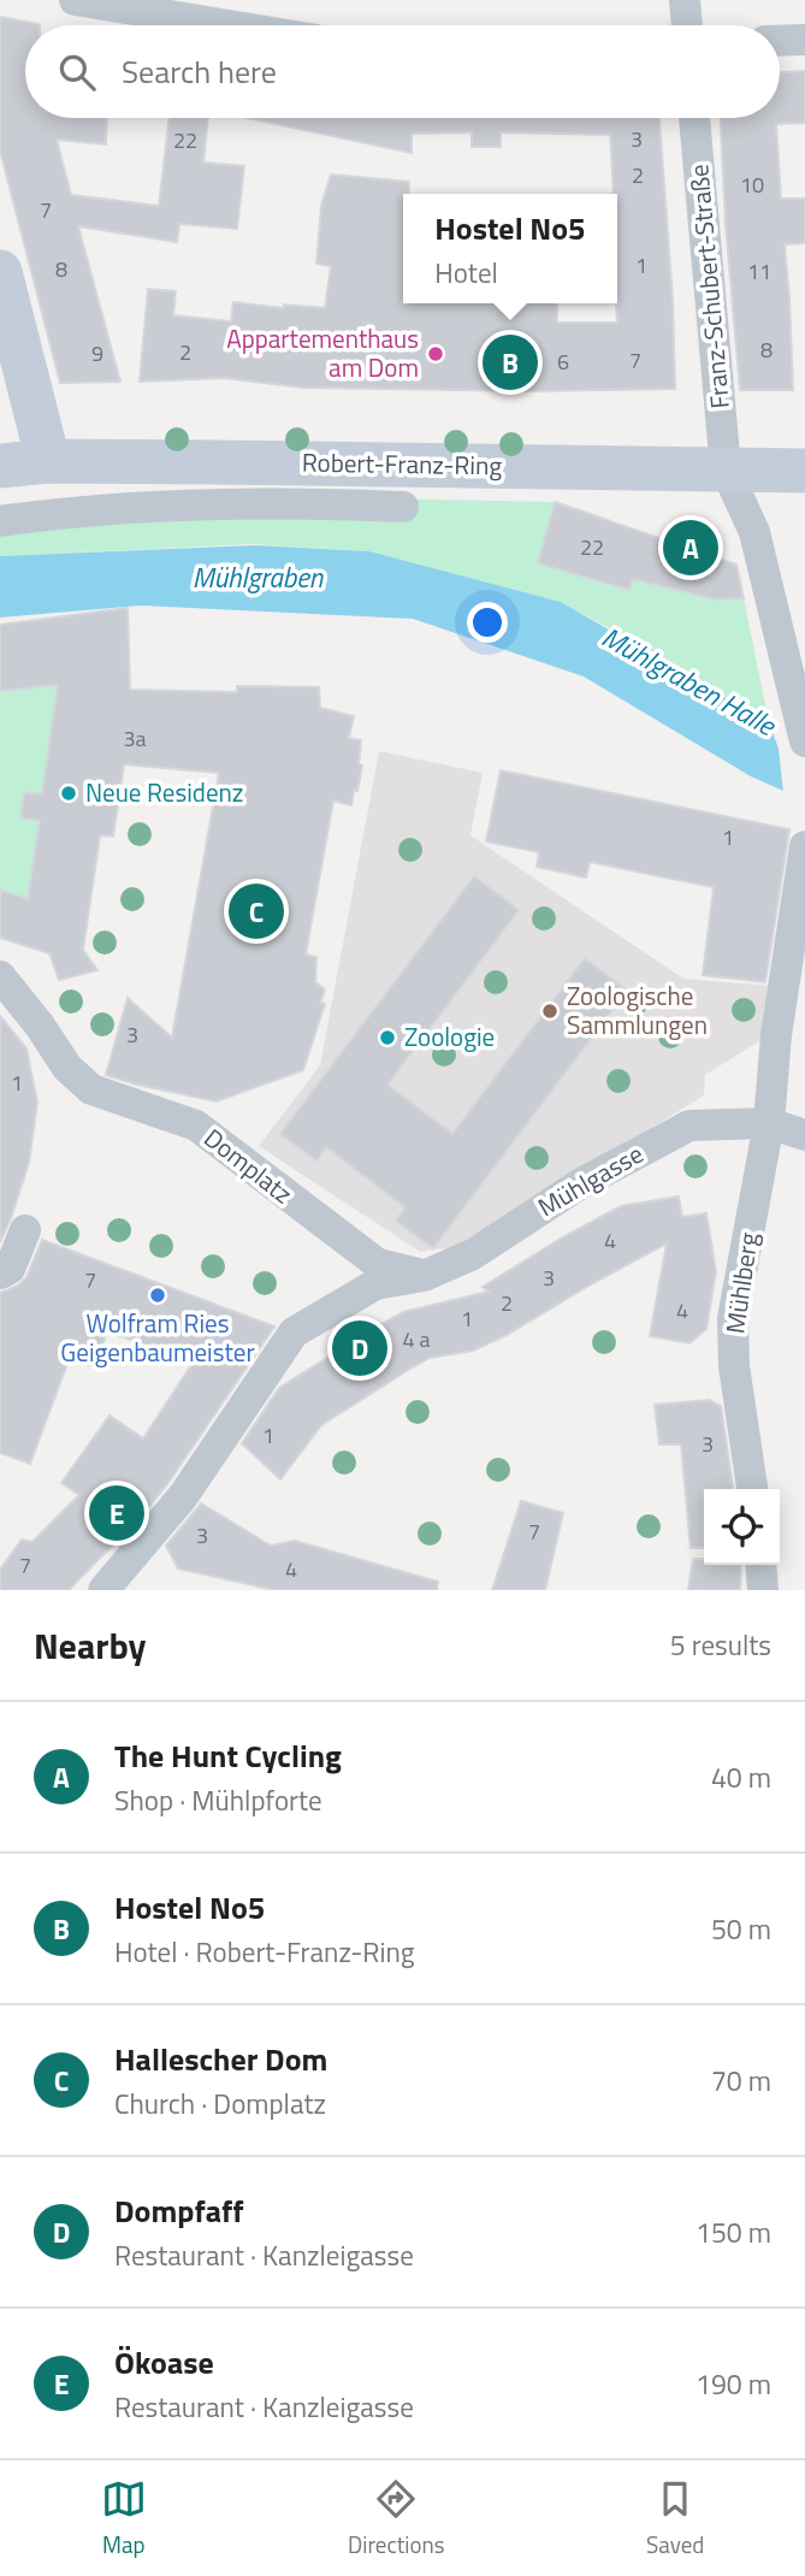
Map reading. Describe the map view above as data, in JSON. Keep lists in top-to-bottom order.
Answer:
{
  "streets": {
    "street": [
      "Franz-Schubert-Straße",
      "Robert-Franz-Ring",
      "Domplatz",
      "Mühlgasse",
      "Mühlberg"
    ]
  },
  "crossings": [
    ["Franz-Schubert-Straße", "Robert-Franz-Ring"],
    ["Domplatz", "Mühlgasse"],
    ["Mühlgasse", "Mühlberg"]
  ],
  "water": ["Mühlgraben", "Mühlgraben Halle"],
  "places": [
    "Appartementhaus am Dom",
    "Neue Residenz",
    "Zoologische Sammlungen",
    "Zoologie",
    "Wolfram Ries Geigenbaumeister"
  ],
  "house_numbers": [
    "3",
    "22",
    "2",
    "10",
    "7",
    "1",
    "8",
    "11",
    "8",
    "2",
    "9",
    "7",
    "6",
    "22",
    "3a",
    "1",
    "3",
    "1",
    "4",
    "3",
    "7",
    "2",
    "4",
    "1",
    "4 a",
    "1",
    "3",
    "7",
    "3",
    "7",
    "4"
  ],
  "page": {
    "search": "Search here",
    "popup": ["Hostel No5", "Hotel"],
    "pins": [
      "B",
      "A",
      "C",
      "D",
      "E"
    ],
    "heading": ["Nearby", "5 results"],
    "list": [
      {
        "mark": "A",
        "name": "The Hunt Cycling",
        "note": "Shop · Mühlpforte",
        "value": "40 m"
      },
      {
        "mark": "B",
        "name": "Hostel No5",
        "note": "Hotel · Robert-Franz-Ring",
        "value": "50 m"
      },
      {
        "mark": "C",
        "name": "Hallescher Dom",
        "note": "Church · Domplatz",
        "value": "70 m"
      },
      {
        "mark": "D",
        "name": "Dompfaff",
        "note": "Restaurant · Kanzleigasse",
        "value": "150 m"
      },
      {
        "mark": "E",
        "name": "Ökoase",
        "note": "Restaurant · Kanzleigasse",
        "value": "190 m"
      }
    ],
    "nav": ["Map", "Directions", "Saved"]
  }
}
